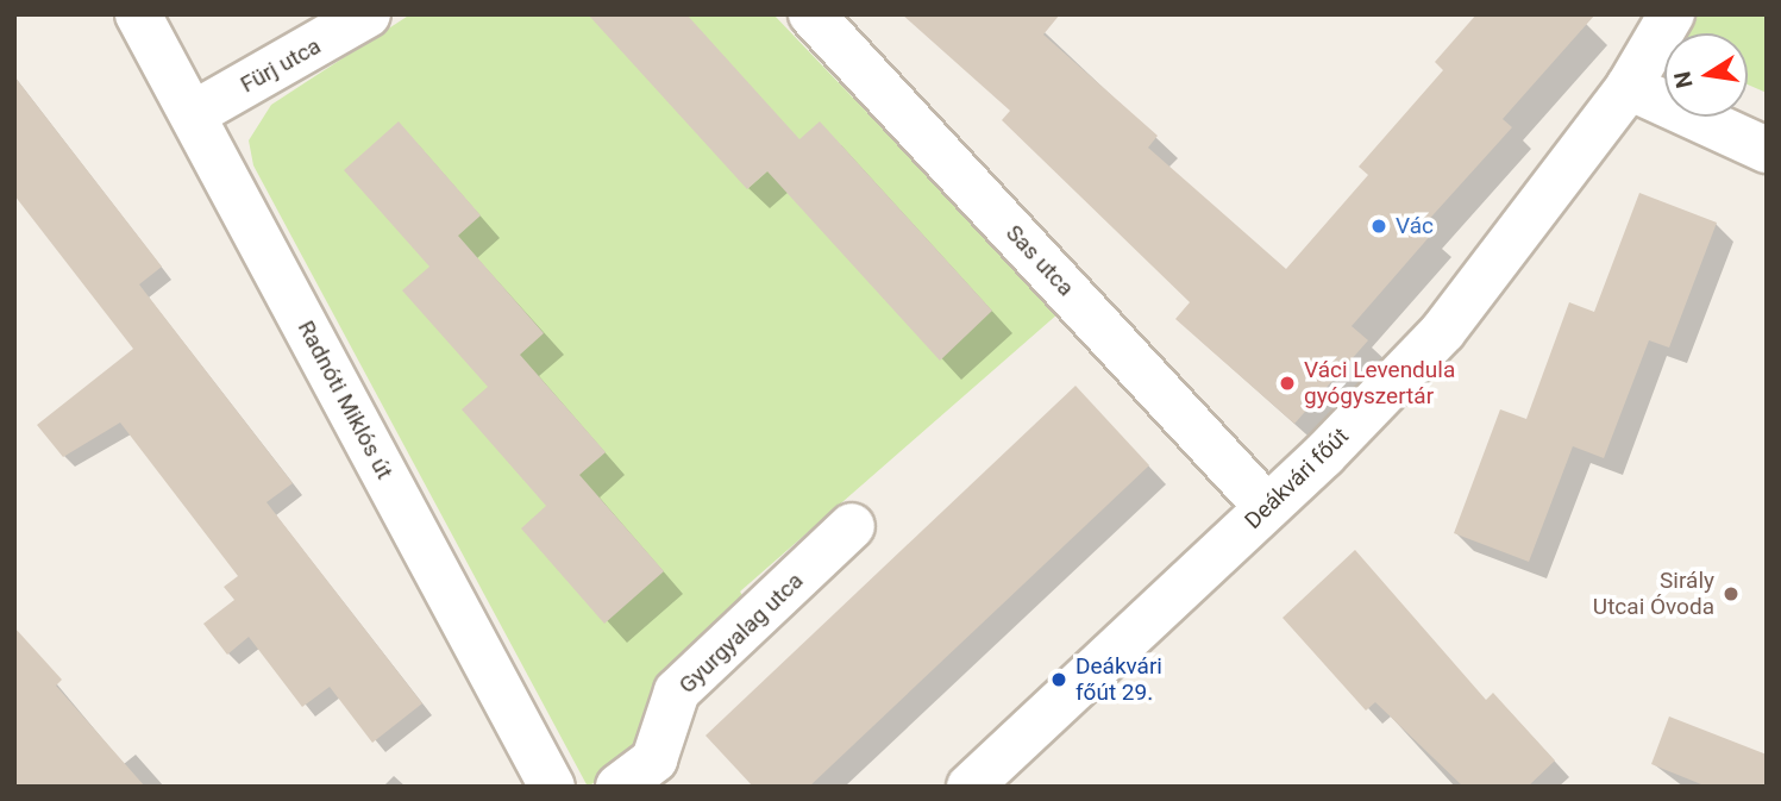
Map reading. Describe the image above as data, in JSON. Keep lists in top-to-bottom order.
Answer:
{
  "streets": {
    "street": [
      "Fürj utca",
      "Sas utca",
      "Radnóti Miklós út",
      "Deákvári főút",
      "Gyurgyalag utca"
    ]
  },
  "crossings": [
    ["Fürj utca", "Radnóti Miklós út"],
    ["Sas utca", "Deákvári főút"]
  ],
  "places": [
    "Vác",
    "Váci Levendula gyógyszertár",
    "Sirály Utcai Óvoda",
    "Deákvári főút 29."
  ],
  "north": "left"
}
